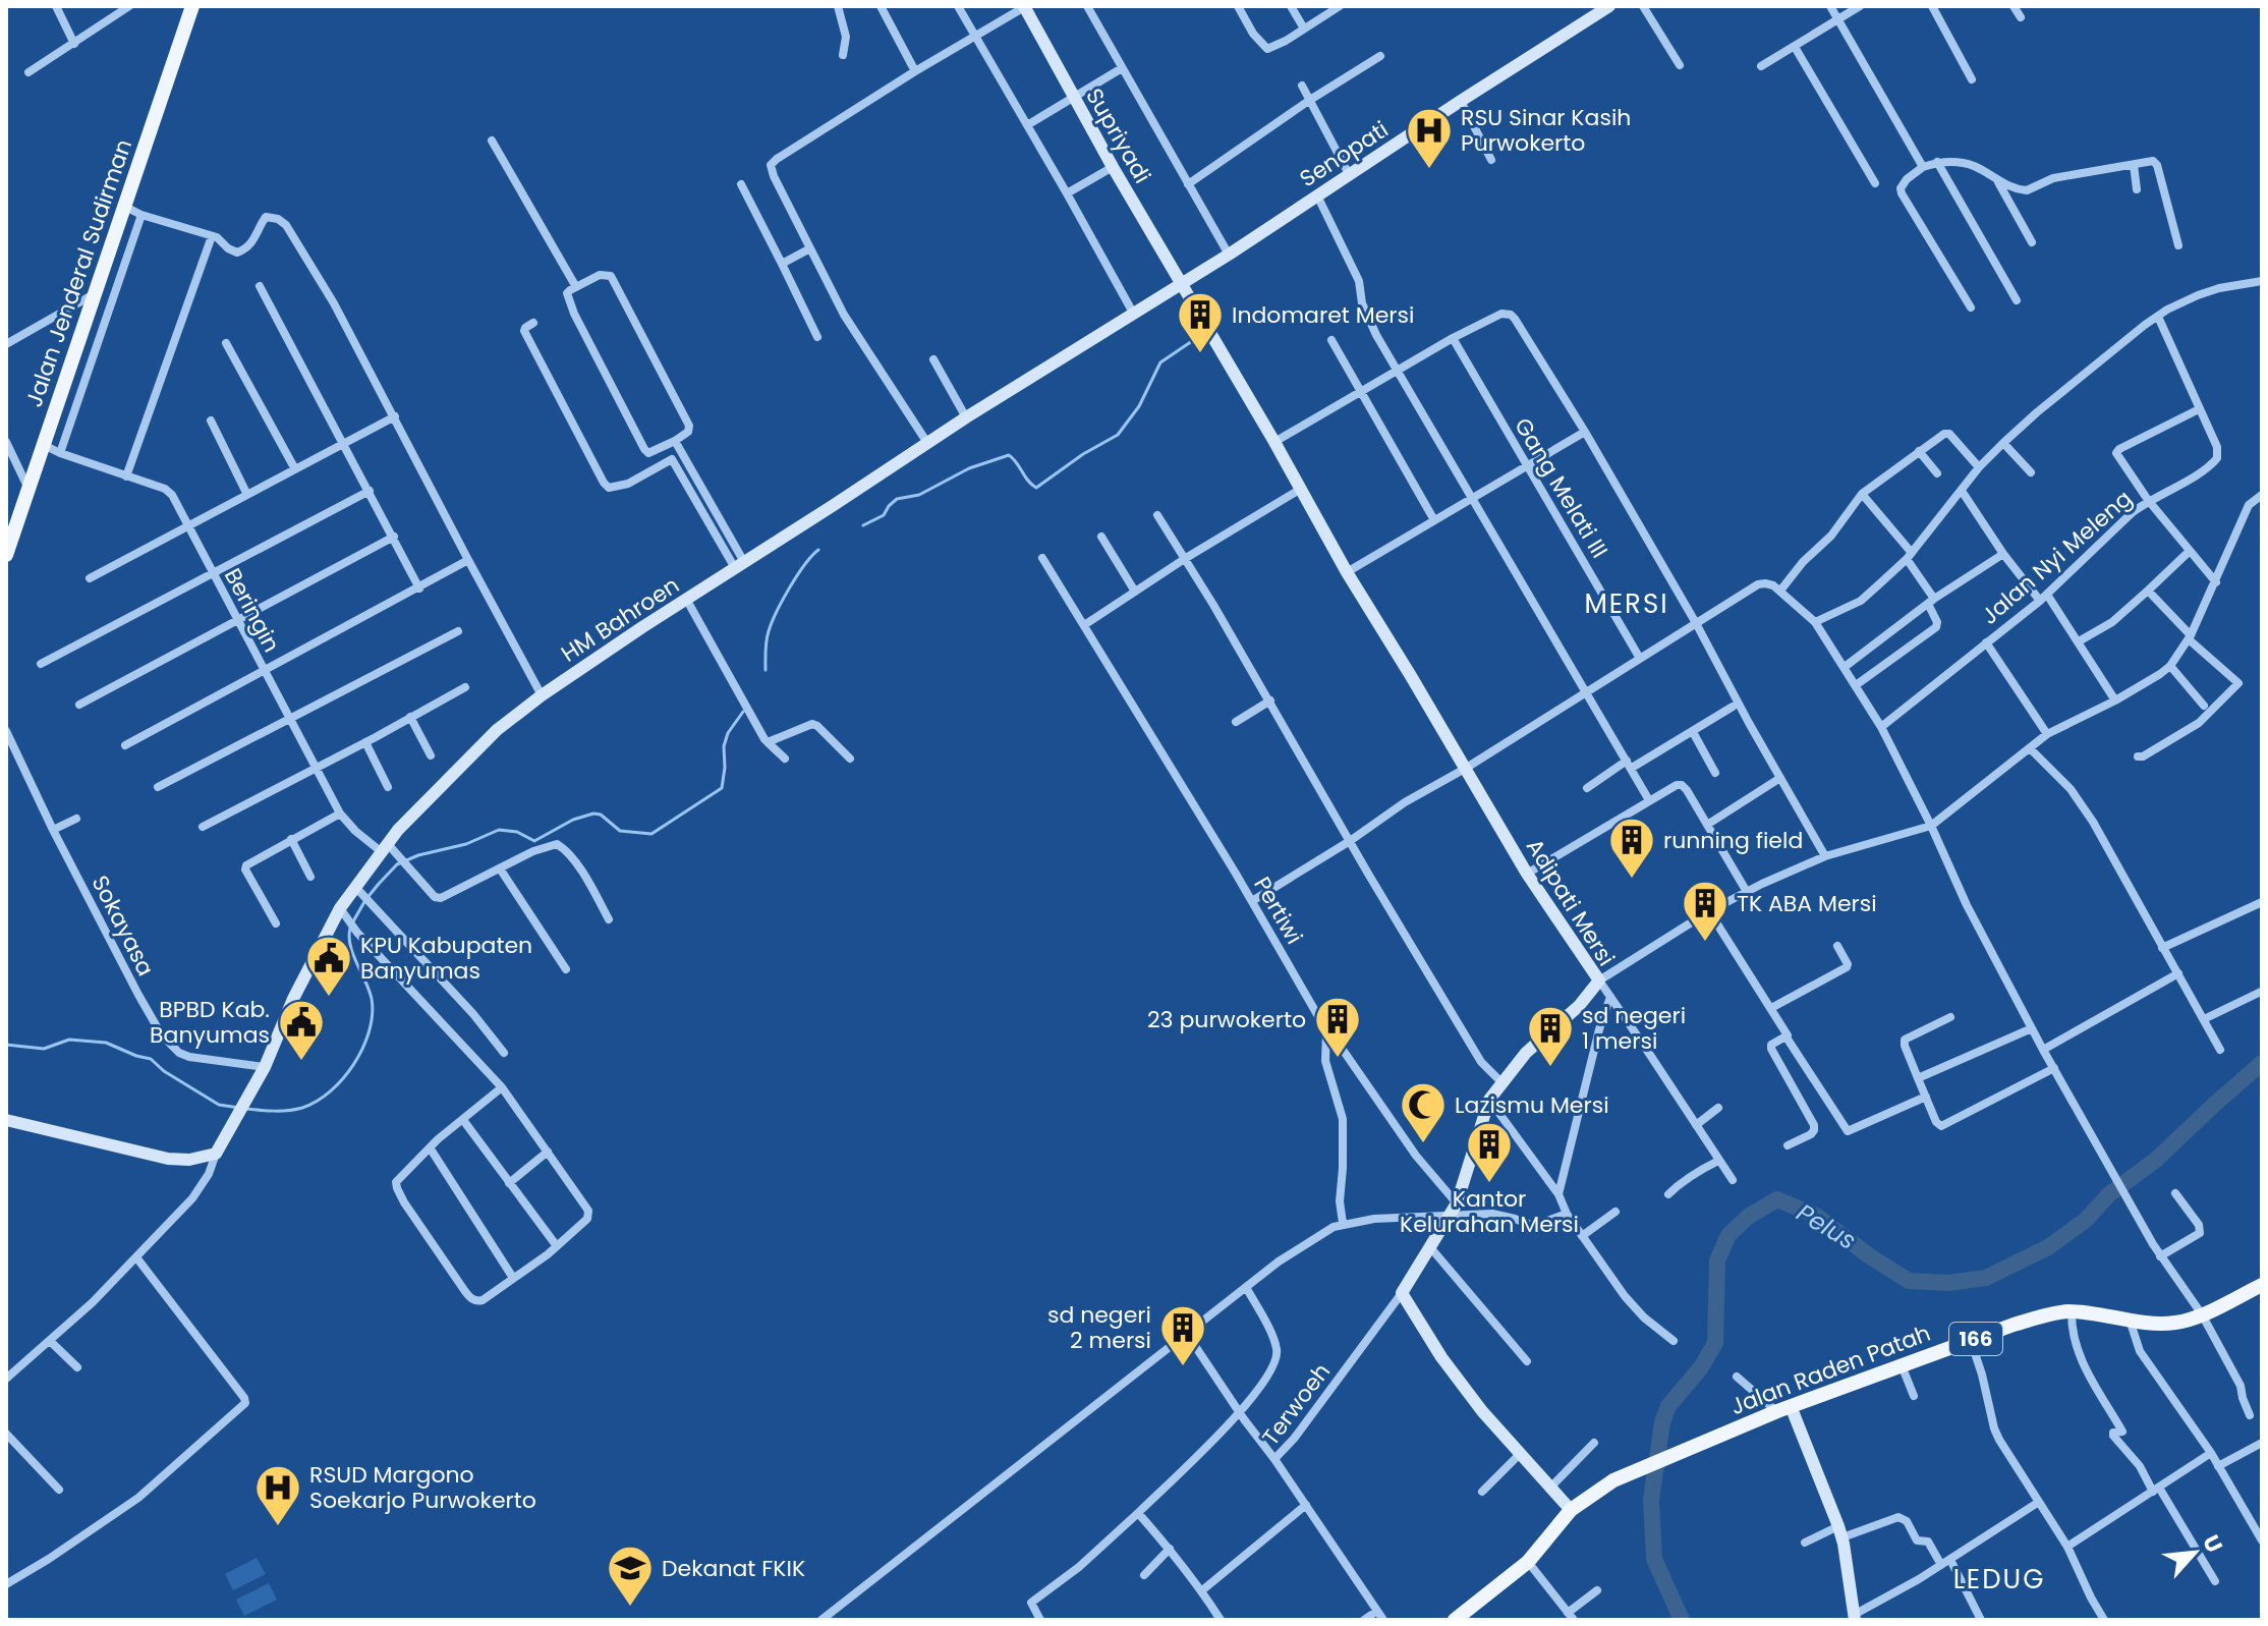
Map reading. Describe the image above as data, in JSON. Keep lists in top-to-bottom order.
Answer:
{
  "streets": {
    "main road": ["Jalan Jenderal Sudirman", "166", "Jalan Raden Patah"],
    "street": [
      "Supriyadi",
      "Senopati",
      "Gang Melati III",
      "Jalan Nyi Meleng",
      "Beringin",
      "HM Bahroen",
      "Adipati Mersi",
      "Pertiwi",
      "Sokayasa",
      "Terwoeh"
    ]
  },
  "crossings": [
    ["Supriyadi", "Senopati"],
    ["Supriyadi", "HM Bahroen"],
    ["Supriyadi", "Adipati Mersi"],
    ["Senopati", "HM Bahroen"],
    ["Senopati", "Adipati Mersi"],
    ["Jalan Jenderal Sudirman", "Beringin"],
    ["Beringin", "HM Bahroen"],
    ["HM Bahroen", "Adipati Mersi"],
    ["HM Bahroen", "Sokayasa"],
    ["Adipati Mersi", "Pertiwi"],
    ["Adipati Mersi", "Terwoeh"],
    ["166", "Jalan Raden Patah"]
  ],
  "districts": ["MERSI", "LEDUG"],
  "water": ["Pelus"],
  "places": {
    "hospital": ["RSU Sinar Kasih Purwokerto", "RSUD Margono Soekarjo Purwokerto"],
    "building": [
      "Indomaret Mersi",
      "running field",
      "TK ABA Mersi",
      "23 purwokerto",
      "sd negeri 1 mersi",
      "Kantor Kelurahan Mersi",
      "sd negeri 2 mersi"
    ],
    "public building": ["KPU Kabupaten Banyumas", "BPBD Kab. Banyumas"],
    "mosque": ["Lazismu Mersi"],
    "school or university": ["Dekanat FKIK"]
  },
  "north": "top right"
}
